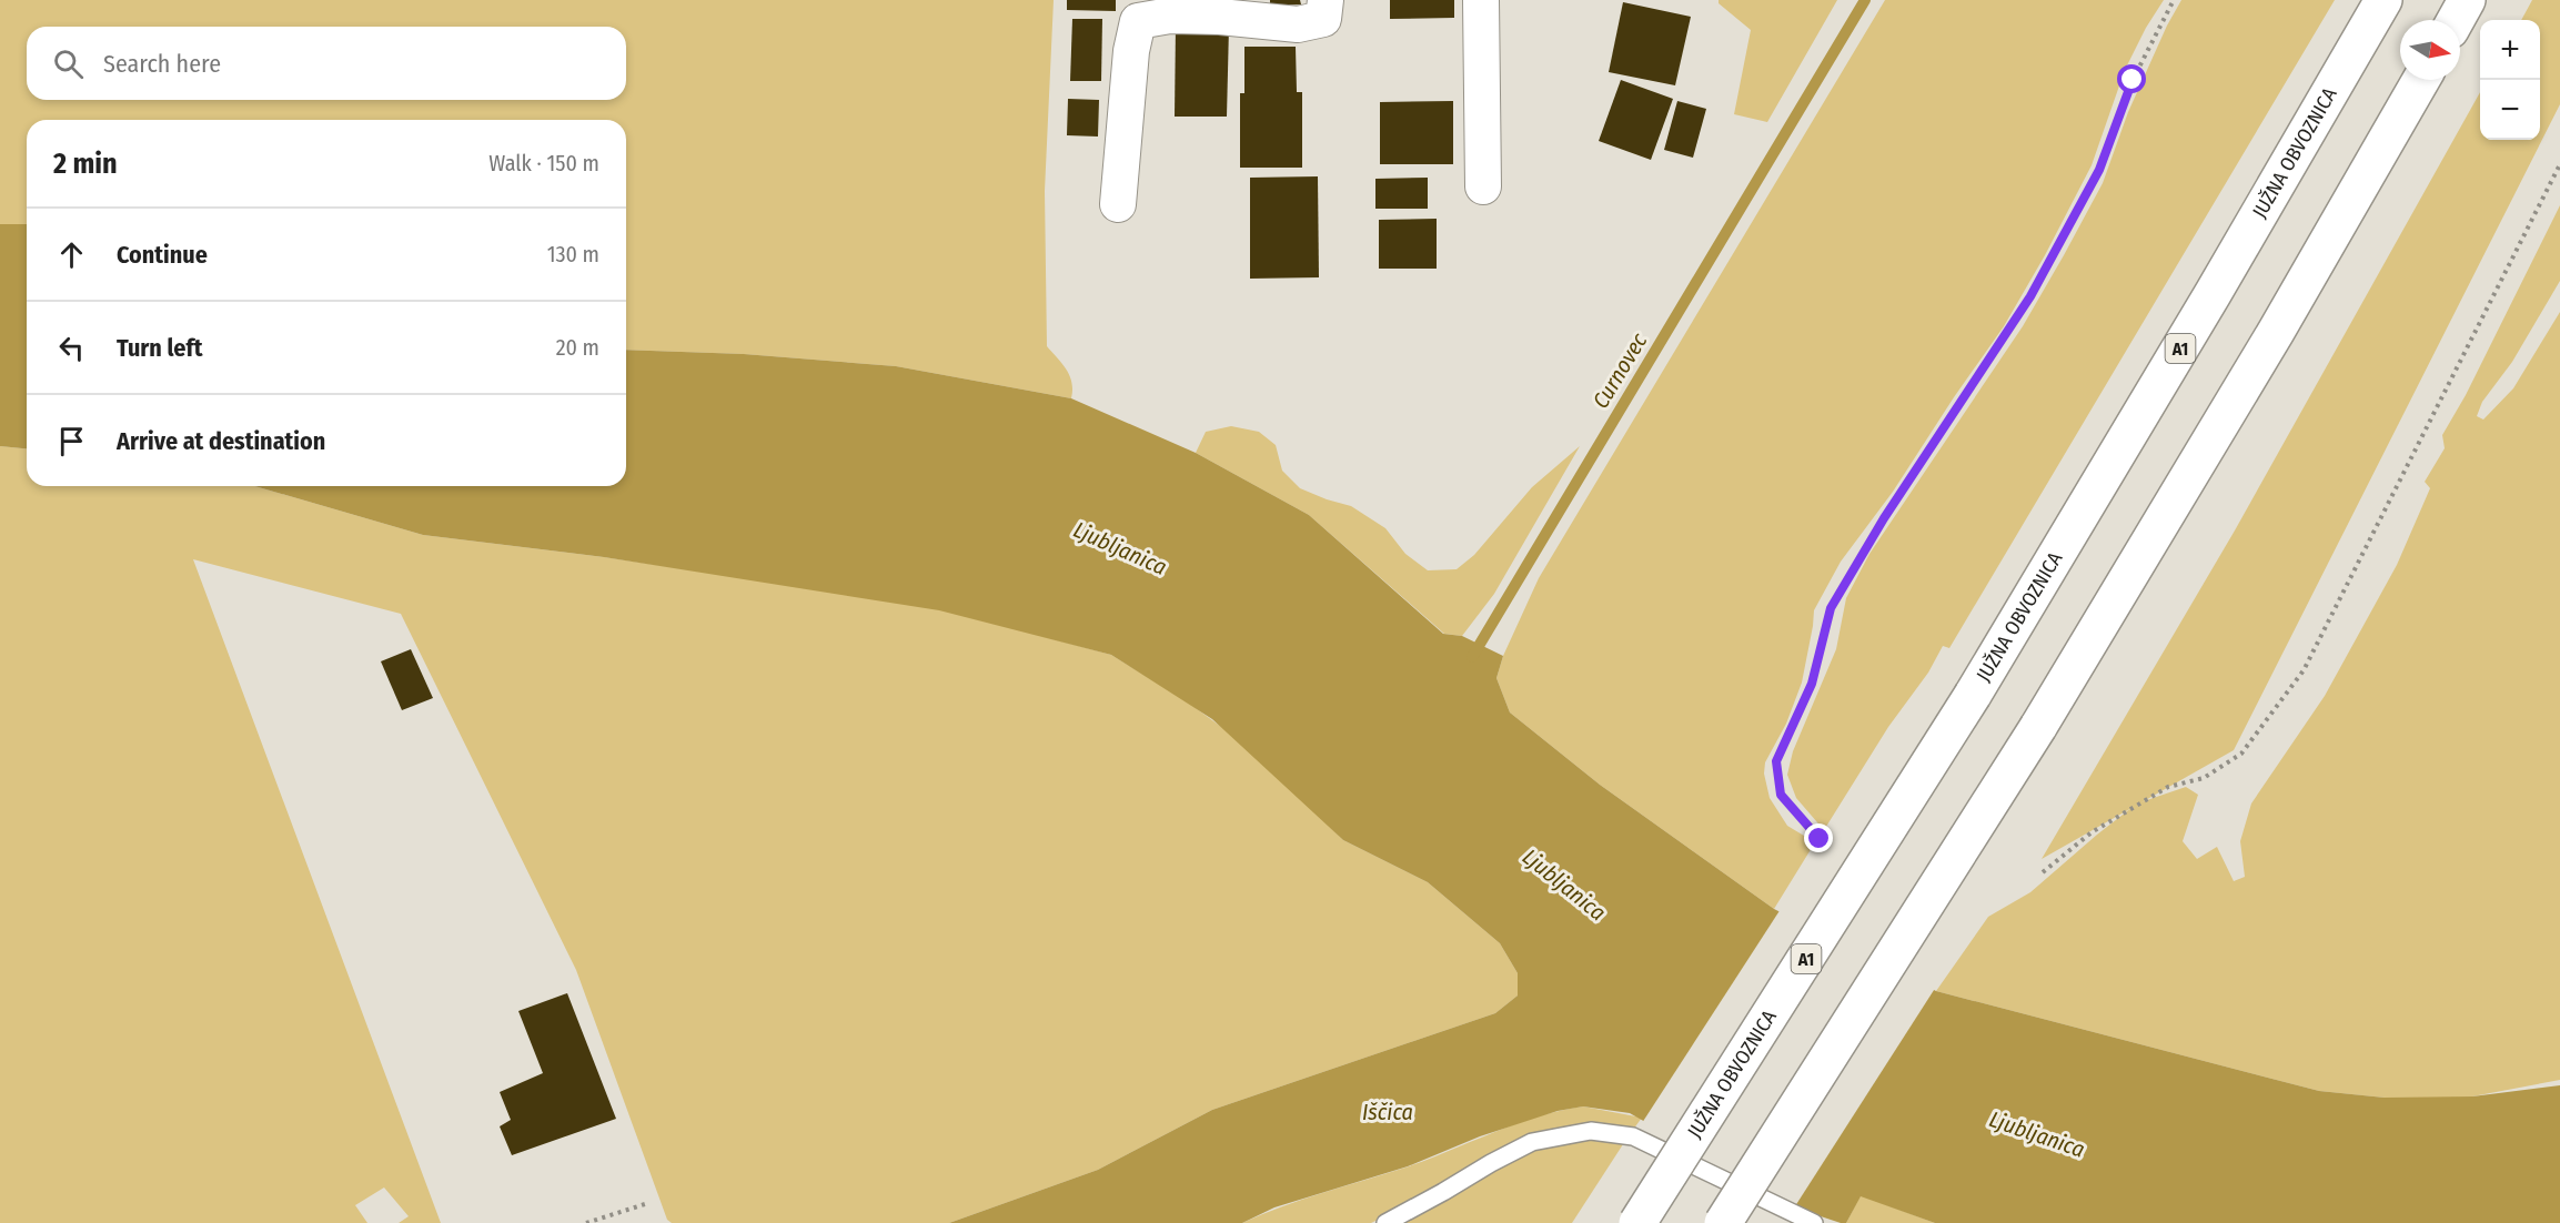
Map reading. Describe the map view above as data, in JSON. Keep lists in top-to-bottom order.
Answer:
{
  "streets": {
    "highway": ["JUŽNA OBVOZNICA", "A1"]
  },
  "water": ["Curnovec", "Ljubljanica", "Iščica"],
  "north": "right",
  "page": {
    "map_buttons": ["+", "−"],
    "search": "Search here",
    "heading": ["2 min", "Walk · 150 m"],
    "list": [
      ["Continue", "130 m"],
      ["Turn left", "20 m"],
      "Arrive at destination"
    ]
  }
}
